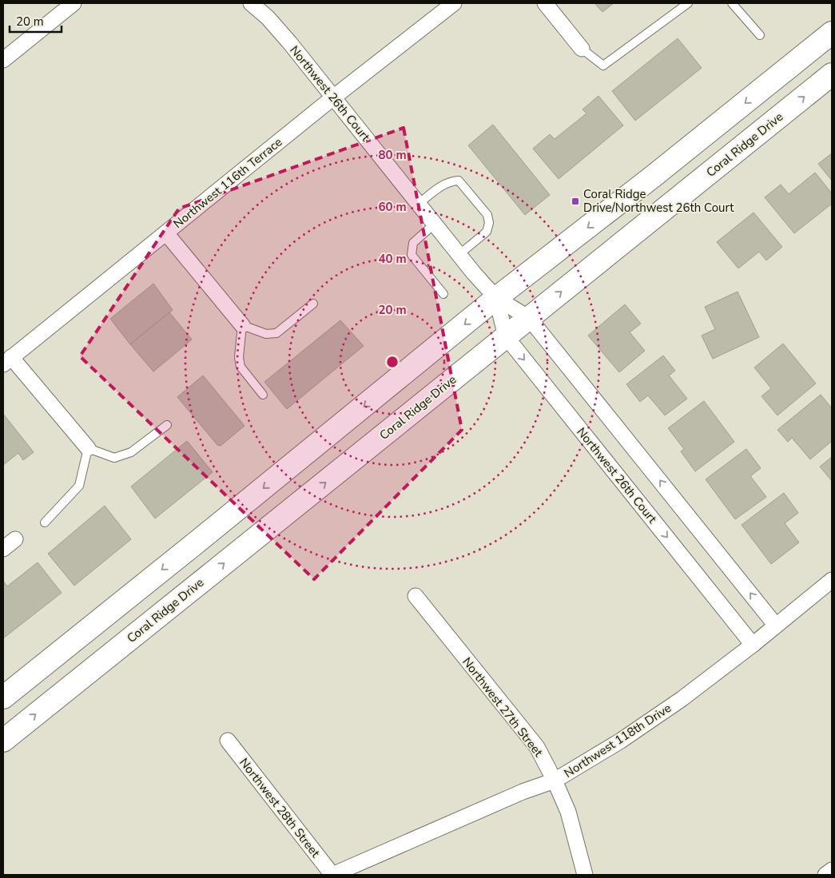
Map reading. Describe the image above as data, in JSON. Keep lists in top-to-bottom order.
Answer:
{
  "streets": {
    "main road": ["Coral Ridge Drive"],
    "street": [
      "Northwest 26th Court",
      "Northwest 116th Terrace",
      "Northwest 27th Street",
      "Northwest 118th Drive",
      "Northwest 28th Street"
    ]
  },
  "crossings": [
    ["Northwest 26th Court", "Coral Ridge Drive"],
    ["Northwest 26th Court", "Northwest 116th Terrace"],
    ["Northwest 26th Court", "Northwest 118th Drive"],
    ["Northwest 27th Street", "Northwest 118th Drive"],
    ["Northwest 118th Drive", "Northwest 28th Street"]
  ],
  "places": {
    "transit": ["Coral Ridge Drive/Northwest 26th Court"]
  },
  "scale_bar": "20 m",
  "rings": [
    "80 m",
    "60 m",
    "40 m",
    "20 m"
  ]
}
